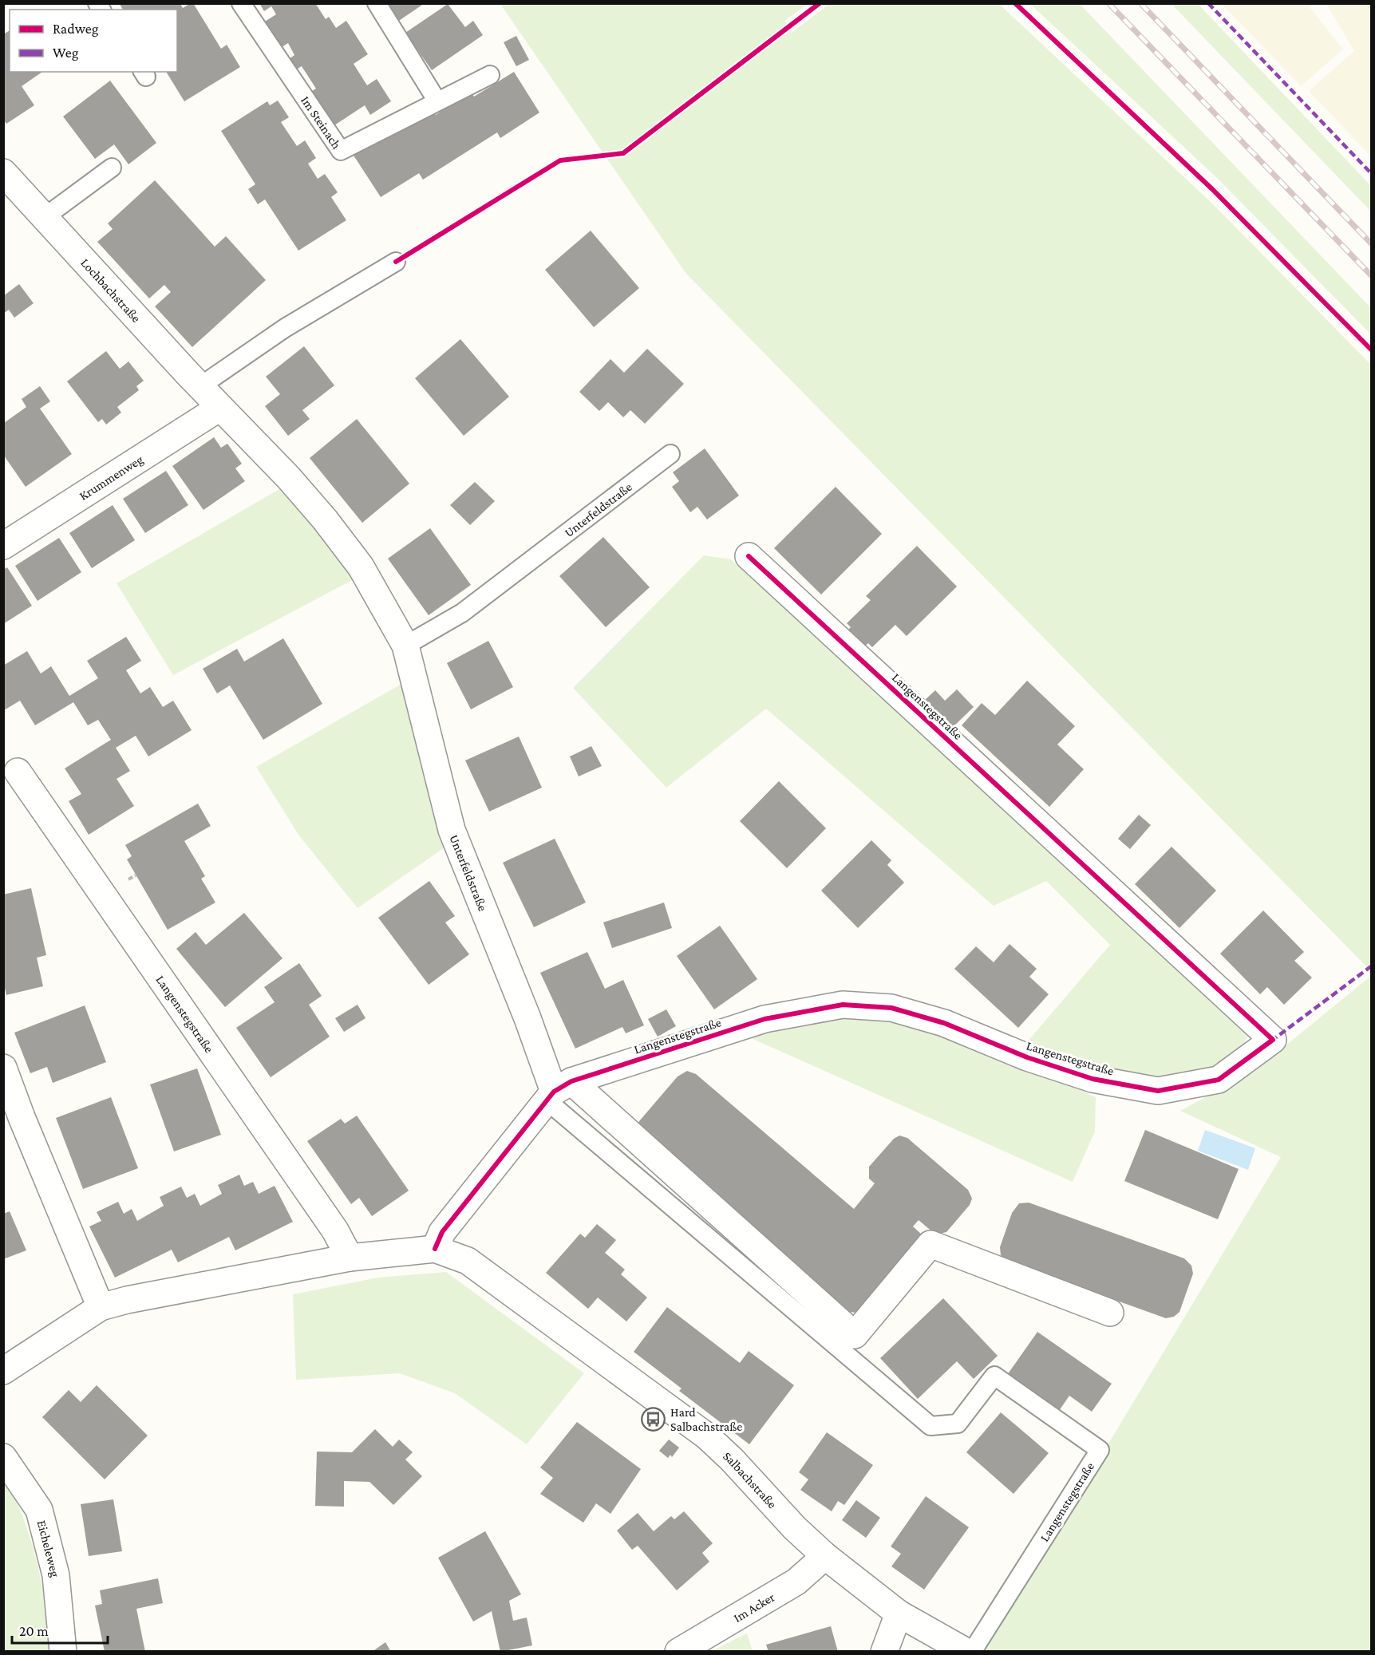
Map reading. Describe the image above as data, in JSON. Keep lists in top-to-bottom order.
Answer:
{
  "streets": {
    "street": [
      "Lochbachstraße",
      "Krummenweg",
      "Unterfeldstraße",
      "Langenstegstraße",
      "Salbachstraße",
      "Eicheleweg",
      "Im Acker"
    ],
    "lane": ["Im Steinach"]
  },
  "crossings": [
    ["Lochbachstraße", "Krummenweg"],
    ["Lochbachstraße", "Unterfeldstraße"],
    ["Krummenweg", "Unterfeldstraße"],
    ["Unterfeldstraße", "Langenstegstraße"],
    ["Salbachstraße", "Im Acker"]
  ],
  "places": {
    "bus stop": ["Hard Salbachstraße"]
  },
  "legend": ["Radweg", "Weg"],
  "scale_bar": "20 m"
}
